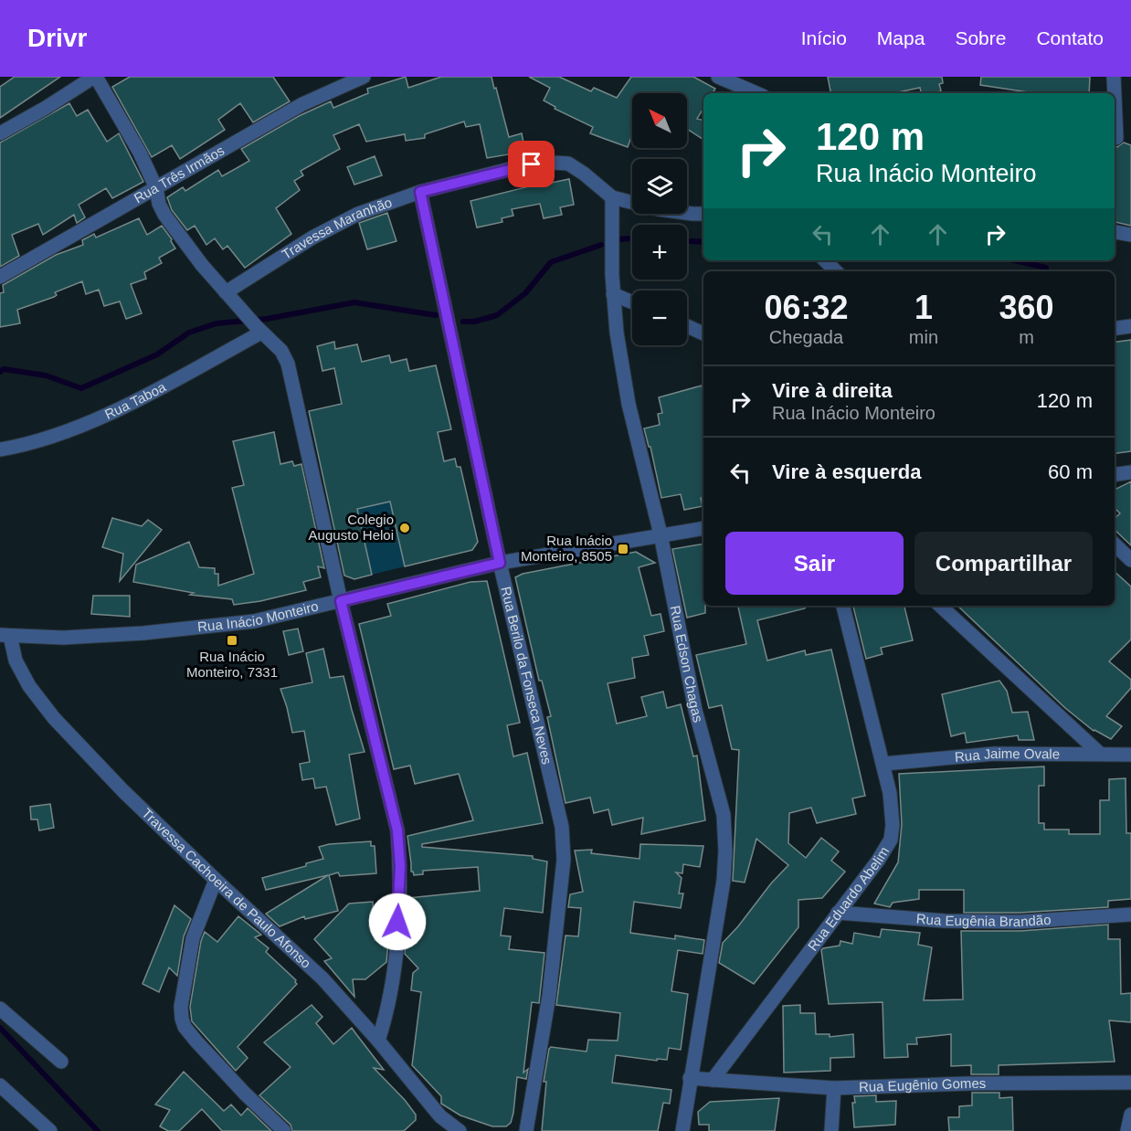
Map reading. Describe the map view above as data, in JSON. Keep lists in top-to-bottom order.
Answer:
{
  "streets": {
    "street": [
      "Rua Três Irmãos",
      "Travessa Maranhão",
      "Rua Taboa",
      "Rua Inácio Monteiro",
      "Rua Edson Chagas",
      "Rua Berilo da Fonseca Neves",
      "Rua Jaime Ovale",
      "Travessa Cachoeira de Paulo Afonso",
      "Rua Eduardo Abelim",
      "Rua Eugênia Brandão",
      "Rua Eugênio Gomes"
    ]
  },
  "crossings": [
    ["Travessa Maranhão", "Rua Edson Chagas"],
    ["Travessa Maranhão", "Rua Berilo da Fonseca Neves"],
    ["Rua Inácio Monteiro", "Rua Edson Chagas"],
    ["Rua Inácio Monteiro", "Rua Berilo da Fonseca Neves"],
    ["Rua Inácio Monteiro", "Travessa Cachoeira de Paulo Afonso"],
    ["Rua Jaime Ovale", "Rua Eduardo Abelim"],
    ["Rua Eduardo Abelim", "Rua Eugênia Brandão"],
    ["Rua Eduardo Abelim", "Rua Eugênio Gomes"]
  ],
  "places": {
    "other": ["Colegio Augusto Heloi"],
    "transit": ["Rua Inácio Monteiro, 8505", "Rua Inácio Monteiro, 7331"]
  },
  "north": "top left",
  "page": {
    "header": "Drivr",
    "nav": [
      "Início",
      "Mapa",
      "Sobre",
      "Contato"
    ],
    "map_buttons": ["+", "−"],
    "turn": ["120 m", "Rua Inácio Monteiro"],
    "eta": [
      "06:32",
      "Chegada",
      "1",
      "min",
      "360",
      "m"
    ],
    "list": [
      {
        "name": "Vire à direita",
        "note": "Rua Inácio Monteiro",
        "value": "120 m"
      },
      {
        "name": "Vire à esquerda",
        "value": "60 m"
      }
    ],
    "buttons": ["Sair", "Compartilhar"]
  }
}
